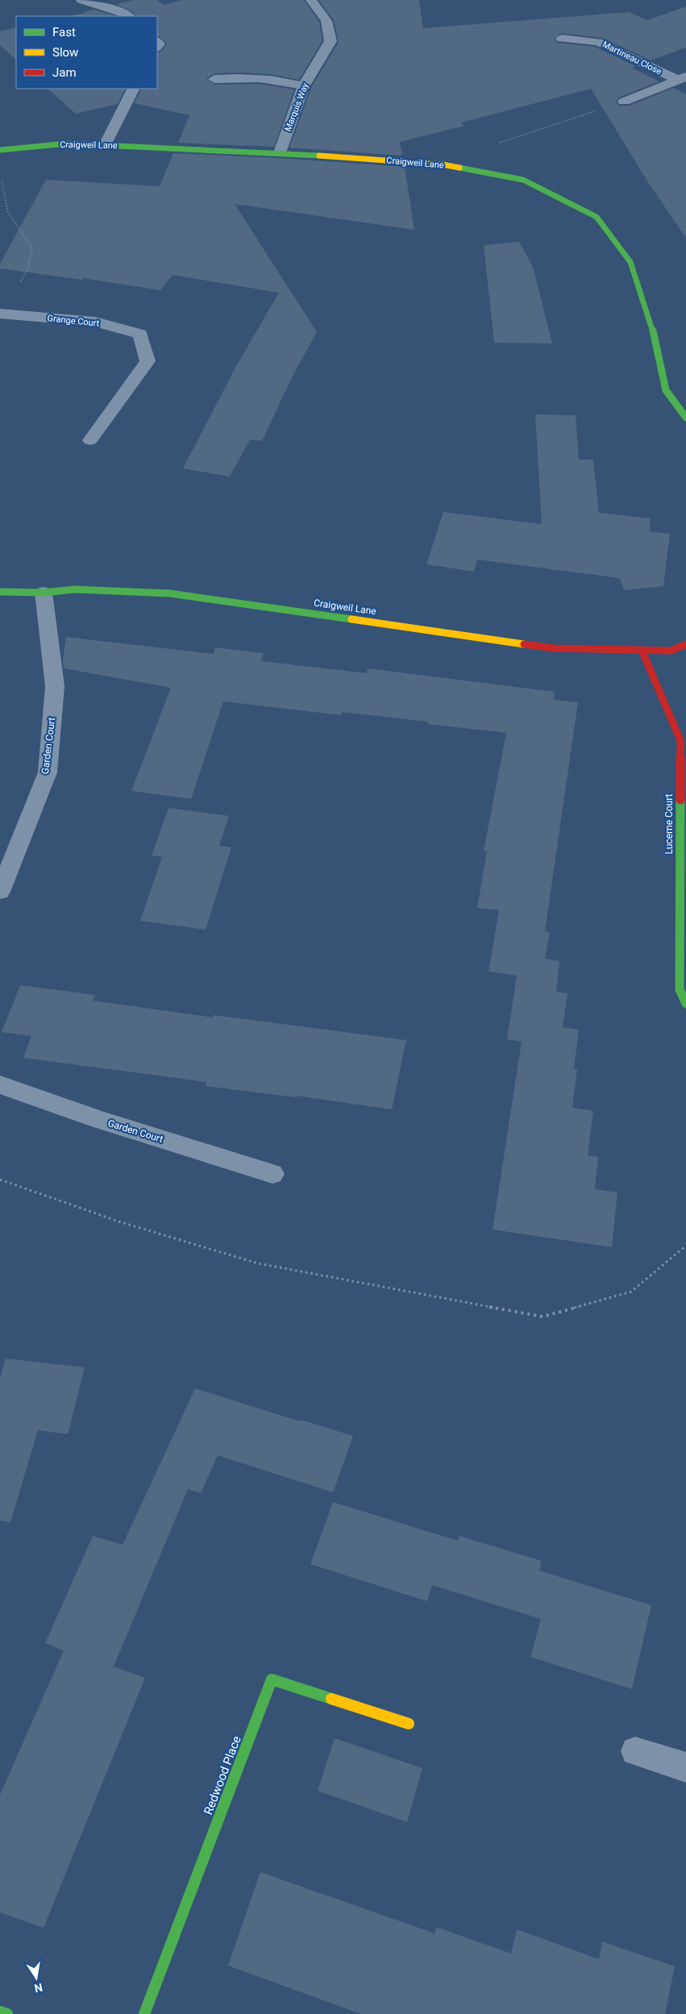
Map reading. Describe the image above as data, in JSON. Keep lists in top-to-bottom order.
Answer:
{
  "streets": {
    "street": [
      "Martineau Close",
      "Marquis Way",
      "Craigweil Lane",
      "Grange Court",
      "Garden Court",
      "Lucerne Court",
      "Redwood Place"
    ]
  },
  "crossings": [
    ["Marquis Way", "Craigweil Lane"],
    ["Craigweil Lane", "Garden Court"],
    ["Craigweil Lane", "Lucerne Court"]
  ],
  "legend": ["Fast", "Slow", "Jam"],
  "north": "bottom"
}
